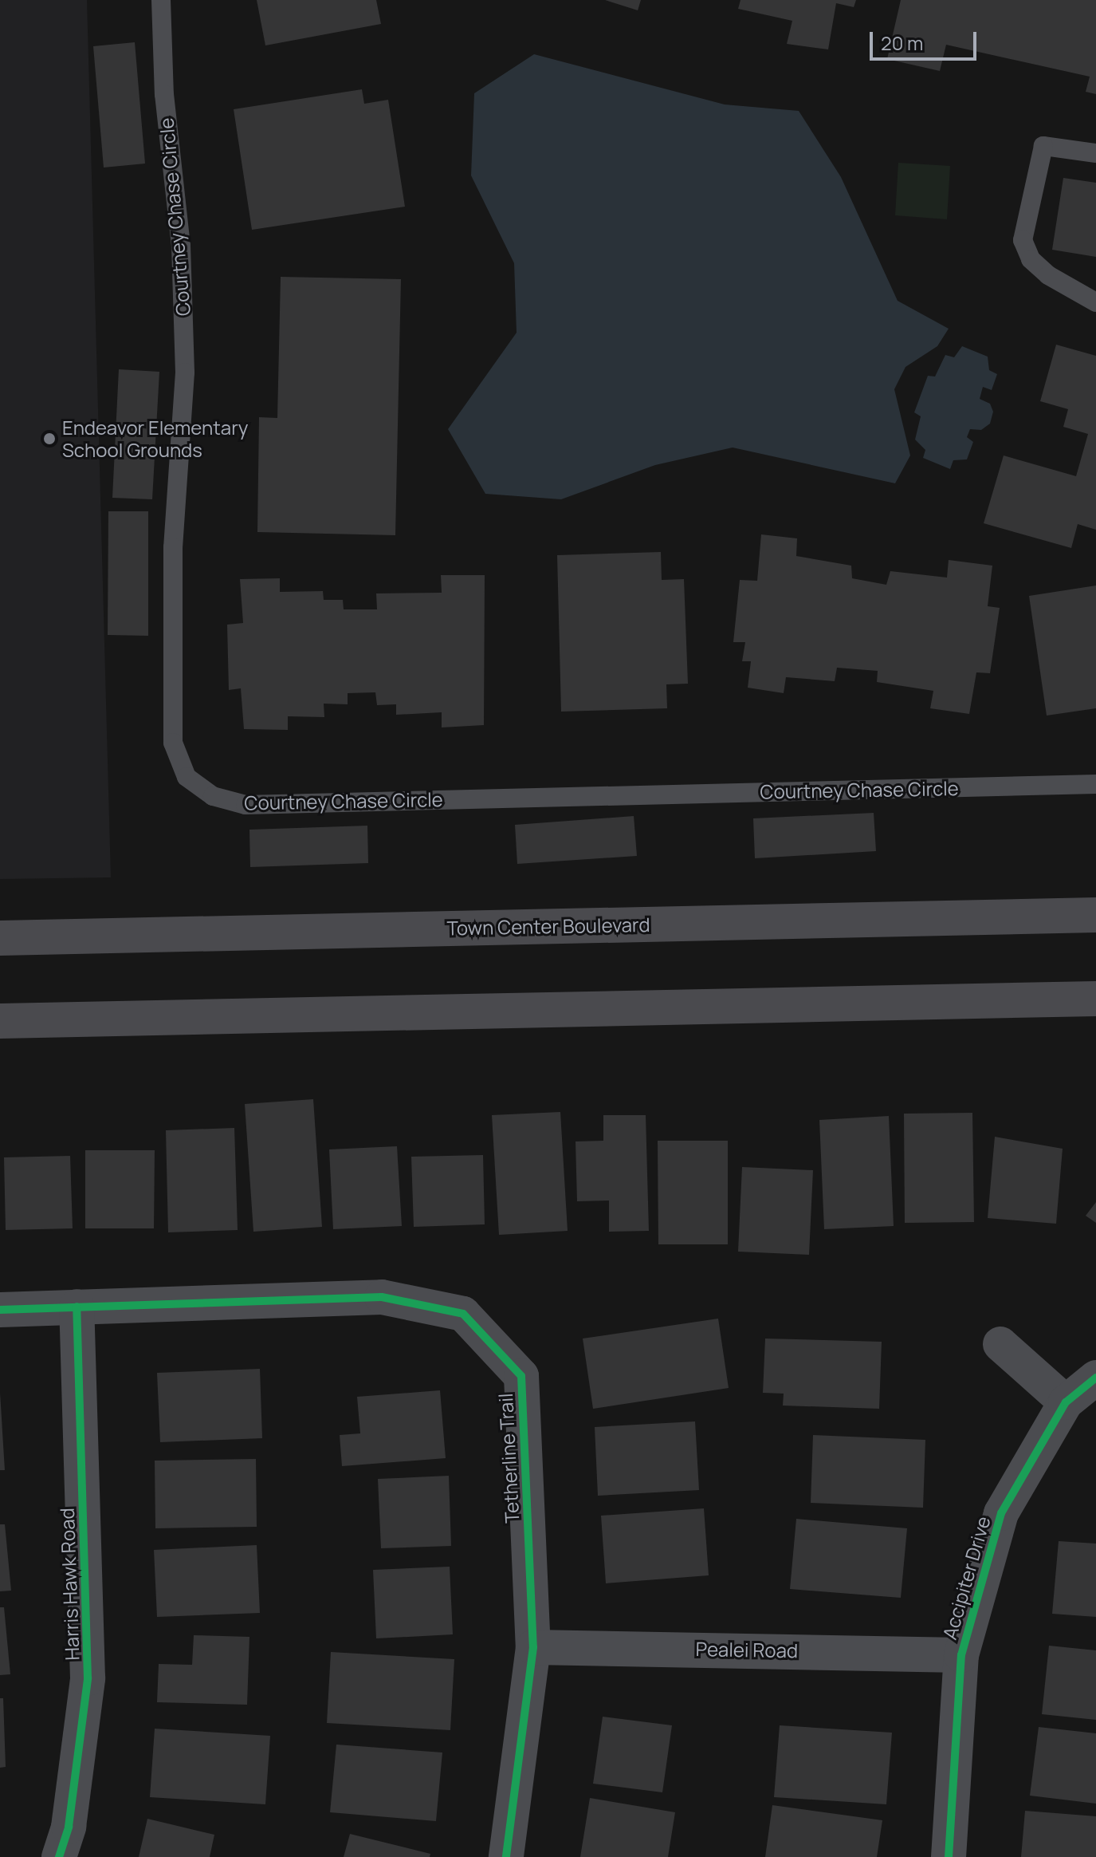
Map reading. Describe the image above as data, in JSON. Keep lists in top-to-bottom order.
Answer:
{
  "streets": {
    "main road": ["Town Center Boulevard"],
    "street": [
      "Tetherline Trail",
      "Accipiter Drive",
      "Harris Hawk Road",
      "Pealei Road"
    ],
    "lane": ["Courtney Chase Circle"]
  },
  "crossings": [
    ["Tetherline Trail", "Harris Hawk Road"],
    ["Tetherline Trail", "Pealei Road"],
    ["Accipiter Drive", "Pealei Road"]
  ],
  "places": ["Endeavor Elementary School Grounds"],
  "scale_bar": "20 m"
}
